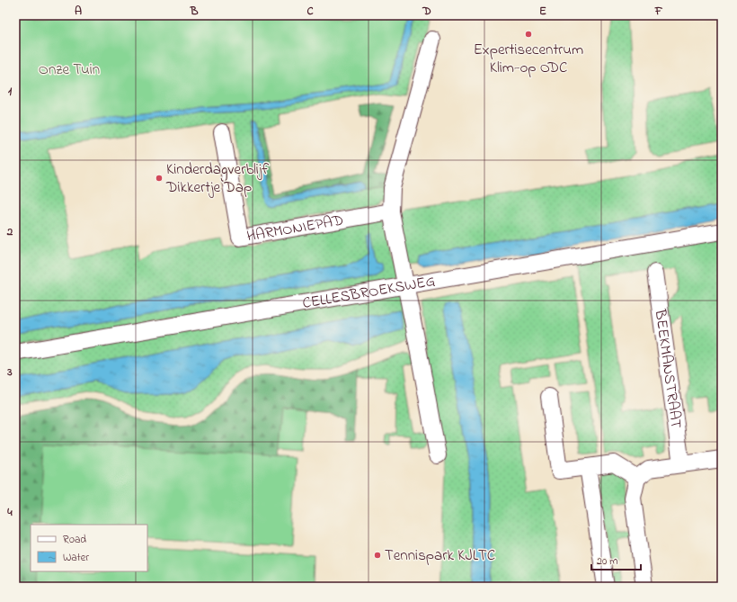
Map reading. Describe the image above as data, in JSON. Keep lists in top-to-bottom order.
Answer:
{
  "streets": {
    "street": ["HARMONIEPAD", "CELLESBROEKSWEG", "BEEKMANSTRAAT"]
  },
  "parks": ["Onze Tuin"],
  "places": ["Expertisecentrum Klim-op ODC", "Kinderdagverblijf Dikkertje Dap", "Tennispark KJLTC"],
  "legend": ["Road", "Water"],
  "scale_bar": "20 m",
  "grid": {
    "columns": [
      "A",
      "B",
      "C",
      "D",
      "E",
      "F"
    ],
    "rows": [
      "1",
      "2",
      "3",
      "4"
    ]
  }
}
